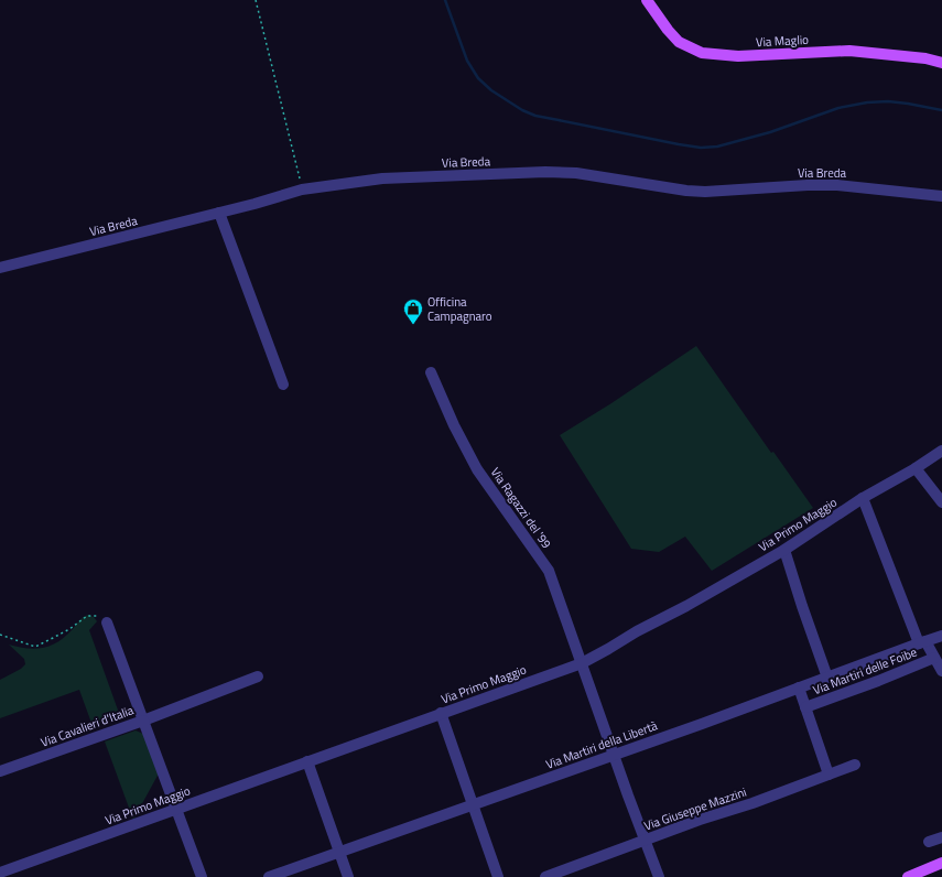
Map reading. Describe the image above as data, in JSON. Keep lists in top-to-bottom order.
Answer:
{
  "streets": {
    "main road": ["Via Maglio"],
    "street": [
      "Via Breda",
      "Via Ragazzi del '99",
      "Via Primo Maggio",
      "Via Martiri delle Foibe",
      "Via Cavalieri d'Italia",
      "Via Martiri della Libertà",
      "Via Giuseppe Mazzini"
    ]
  },
  "crossings": [
    ["Via Ragazzi del '99", "Via Primo Maggio"],
    ["Via Ragazzi del '99", "Via Martiri della Libertà"],
    ["Via Ragazzi del '99", "Via Giuseppe Mazzini"],
    ["Via Primo Maggio", "Via Martiri delle Foibe"],
    ["Via Primo Maggio", "Via Cavalieri d'Italia"],
    ["Via Martiri delle Foibe", "Via Martiri della Libertà"]
  ],
  "places": {
    "shop": ["Officina Campagnaro"]
  }
}
